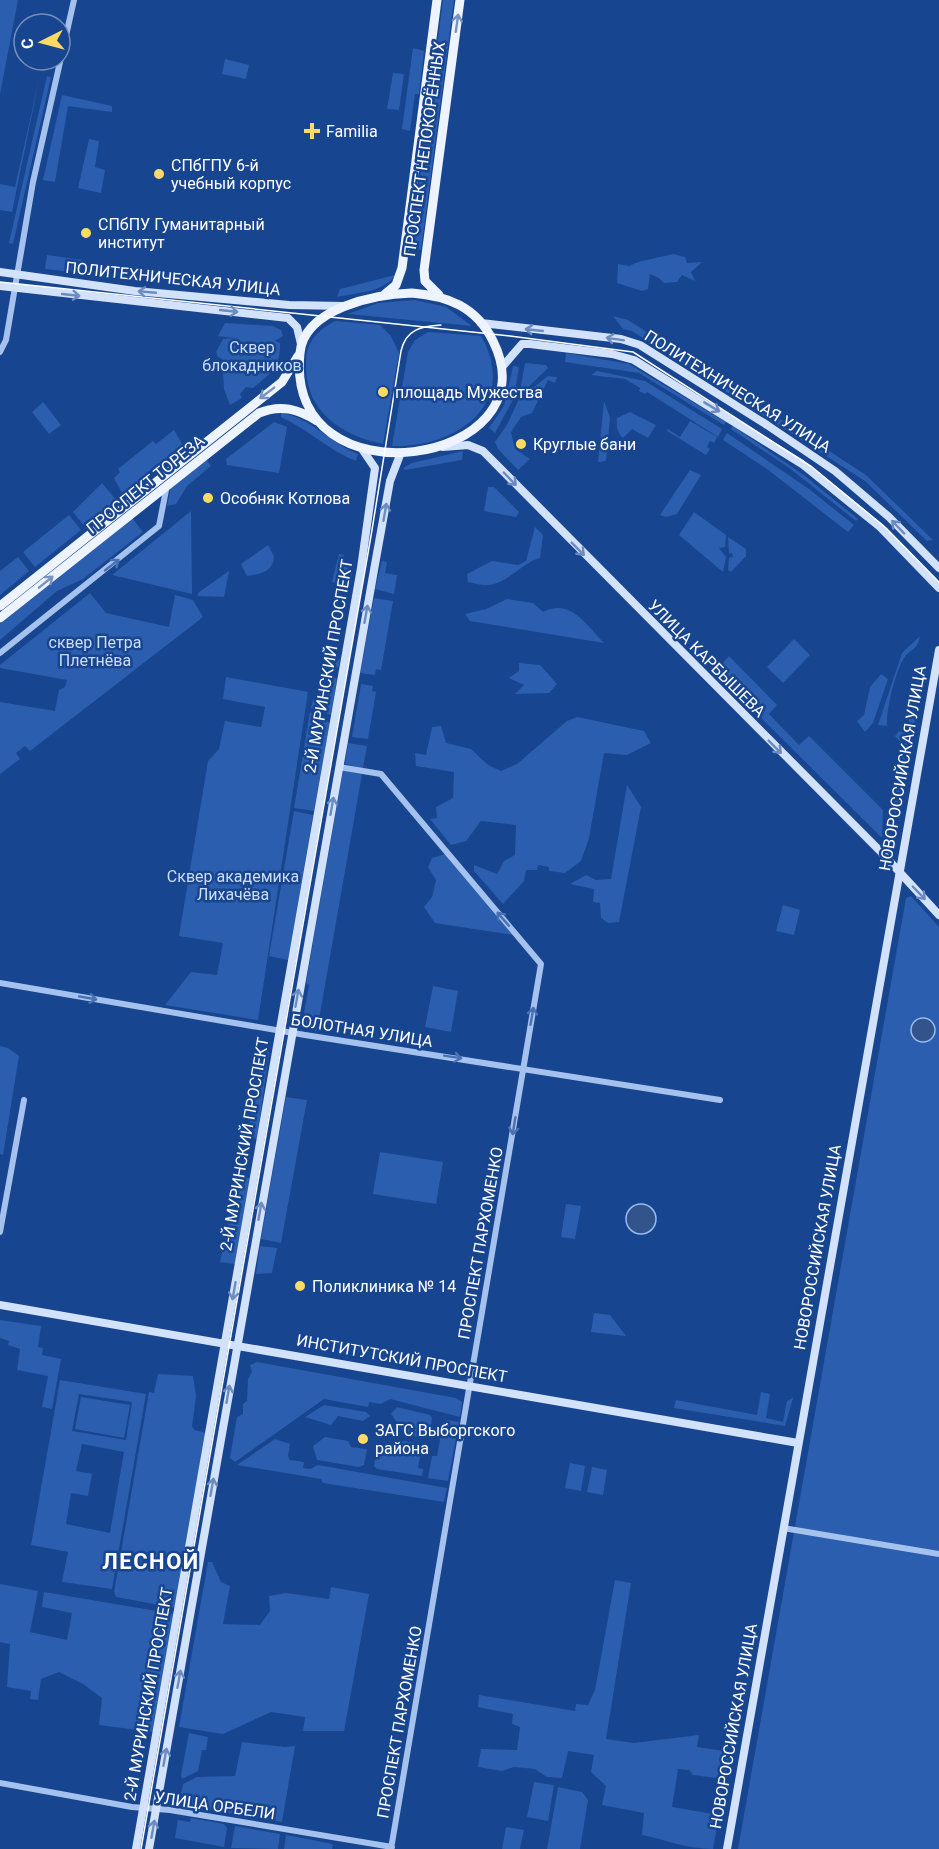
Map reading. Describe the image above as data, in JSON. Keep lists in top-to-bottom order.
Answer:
{
  "streets": {
    "main road": [
      "ПРОСПЕКТ НЕПОКОРЁННЫХ",
      "ПОЛИТЕХНИЧЕСКАЯ УЛИЦА",
      "ПРОСПЕКТ ТОРЕЗА",
      "УЛИЦА КАРБЫШЕВА",
      "2-Й МУРИНСКИЙ ПРОСПЕКТ",
      "НОВОРОССИЙСКАЯ УЛИЦА",
      "ИНСТИТУТСКИЙ ПРОСПЕКТ"
    ],
    "street": ["БОЛОТНАЯ УЛИЦА", "ПРОСПЕКТ ПАРХОМЕНКО", "УЛИЦА ОРБЕЛИ"]
  },
  "crossings": [
    ["ПРОСПЕКТ НЕПОКОРЁННЫХ", "ПОЛИТЕХНИЧЕСКАЯ УЛИЦА"],
    ["ПРОСПЕКТ НЕПОКОРЁННЫХ", "ПРОСПЕКТ ТОРЕЗА"],
    ["ПРОСПЕКТ НЕПОКОРЁННЫХ", "УЛИЦА КАРБЫШЕВА"],
    ["ПРОСПЕКТ НЕПОКОРЁННЫХ", "2-Й МУРИНСКИЙ ПРОСПЕКТ"],
    ["ПОЛИТЕХНИЧЕСКАЯ УЛИЦА", "ПРОСПЕКТ ТОРЕЗА"],
    ["ПОЛИТЕХНИЧЕСКАЯ УЛИЦА", "УЛИЦА КАРБЫШЕВА"],
    ["ПОЛИТЕХНИЧЕСКАЯ УЛИЦА", "2-Й МУРИНСКИЙ ПРОСПЕКТ"],
    ["ПРОСПЕКТ ТОРЕЗА", "УЛИЦА КАРБЫШЕВА"],
    ["ПРОСПЕКТ ТОРЕЗА", "2-Й МУРИНСКИЙ ПРОСПЕКТ"],
    ["УЛИЦА КАРБЫШЕВА", "2-Й МУРИНСКИЙ ПРОСПЕКТ"],
    ["УЛИЦА КАРБЫШЕВА", "НОВОРОССИЙСКАЯ УЛИЦА"],
    ["2-Й МУРИНСКИЙ ПРОСПЕКТ", "БОЛОТНАЯ УЛИЦА"],
    ["2-Й МУРИНСКИЙ ПРОСПЕКТ", "ПРОСПЕКТ ПАРХОМЕНКО"],
    ["2-Й МУРИНСКИЙ ПРОСПЕКТ", "ИНСТИТУТСКИЙ ПРОСПЕКТ"],
    ["2-Й МУРИНСКИЙ ПРОСПЕКТ", "УЛИЦА ОРБЕЛИ"],
    ["НОВОРОССИЙСКАЯ УЛИЦА", "ИНСТИТУТСКИЙ ПРОСПЕКТ"],
    ["БОЛОТНАЯ УЛИЦА", "ПРОСПЕКТ ПАРХОМЕНКО"],
    ["ПРОСПЕКТ ПАРХОМЕНКО", "ИНСТИТУТСКИЙ ПРОСПЕКТ"],
    ["ПРОСПЕКТ ПАРХОМЕНКО", "УЛИЦА ОРБЕЛИ"]
  ],
  "one_way": ["УЛИЦА КАРБЫШЕВА", "БОЛОТНАЯ УЛИЦА"],
  "districts": ["ЛЕСНОЙ"],
  "parks": ["Сквер блокадников", "сквер Петра Плетнёва", "Сквер академика Лихачёва"],
  "places": {
    "health": ["Familia"],
    "other": [
      "СПбГПУ 6-й учебный корпус",
      "СПбПУ Гуманитарный институт",
      "площадь Мужества",
      "Круглые бани",
      "Особняк Котлова",
      "Поликлиника № 14",
      "ЗАГС Выборгского района"
    ]
  },
  "north": "left"
}
